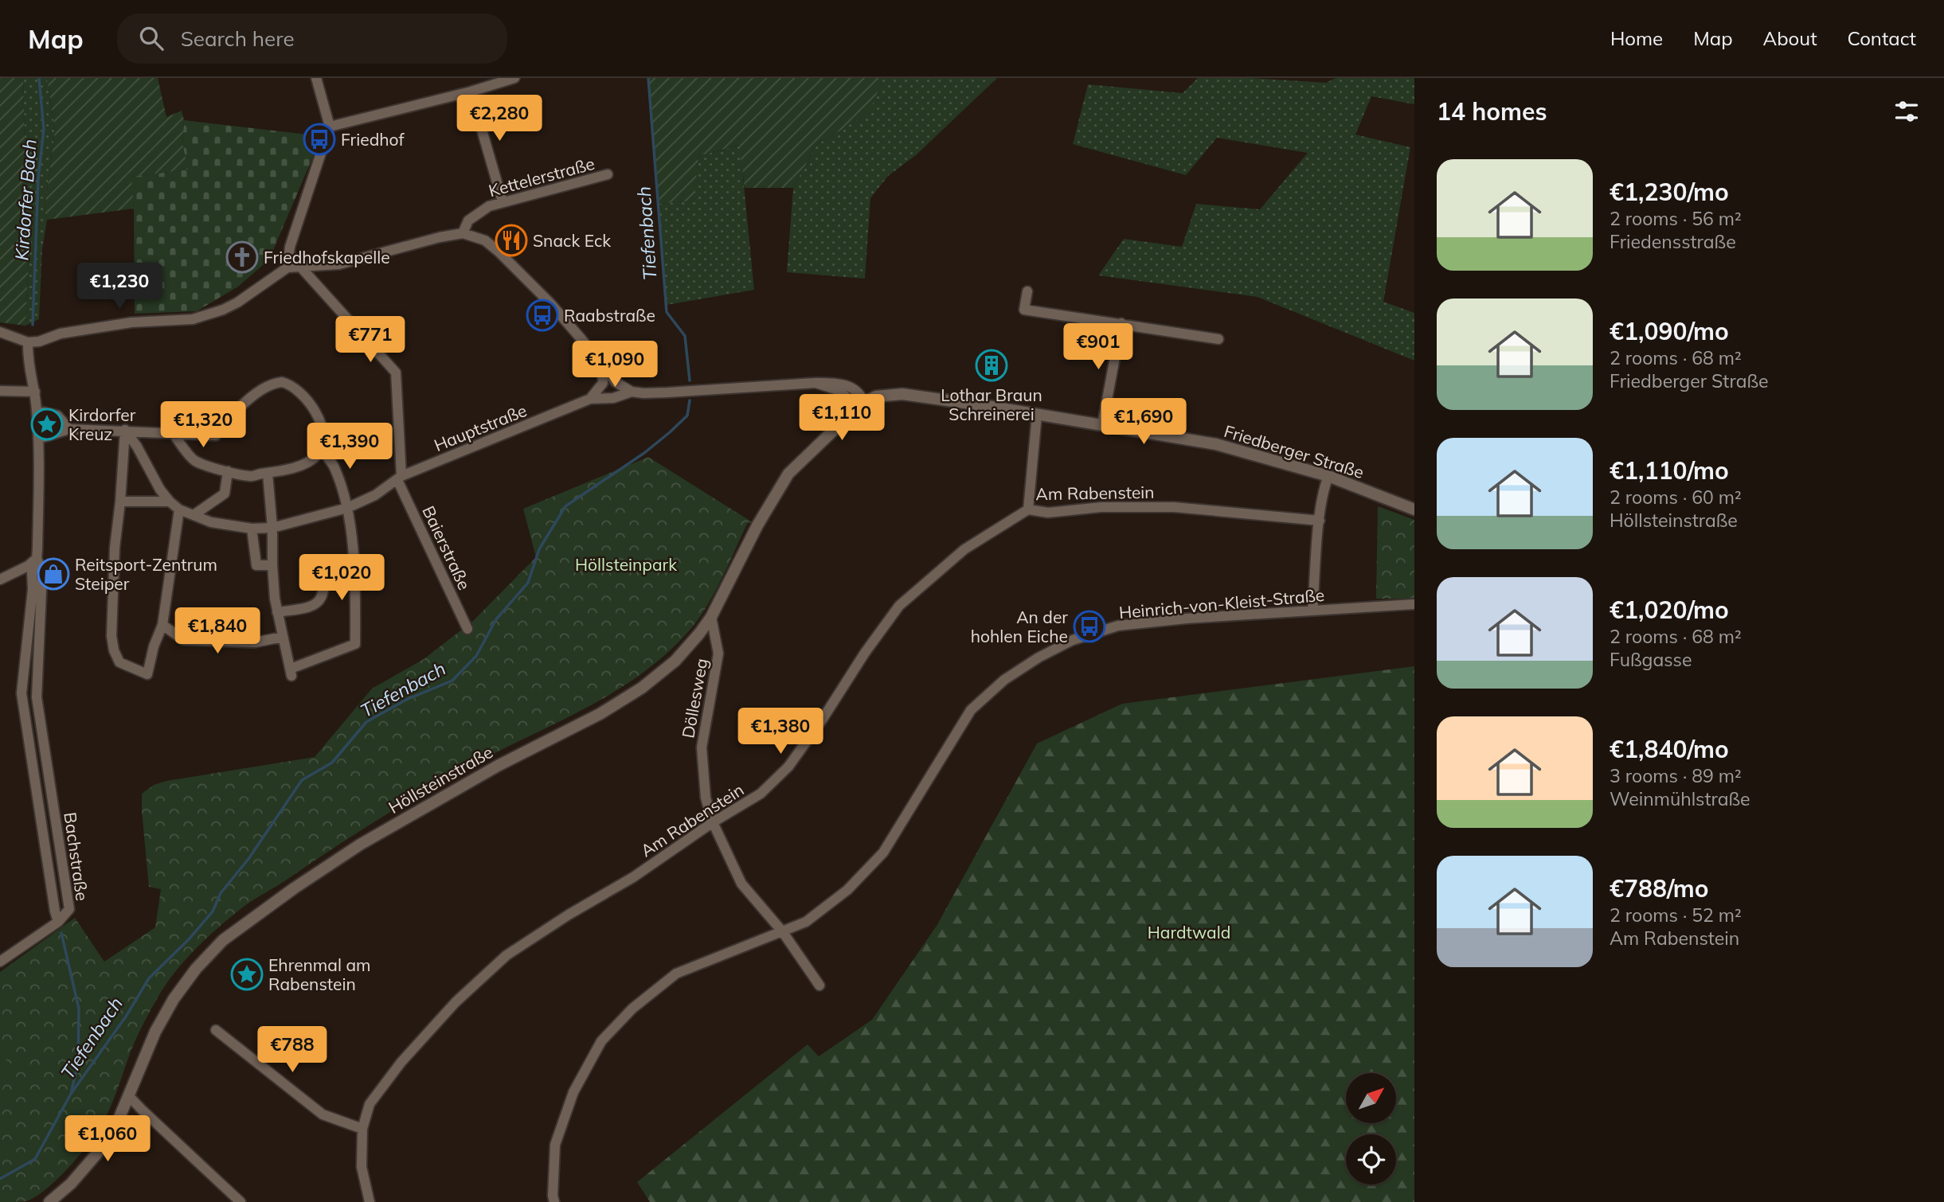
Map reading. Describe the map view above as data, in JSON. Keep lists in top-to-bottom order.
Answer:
{
  "streets": {
    "street": [
      "Kettelerstraße",
      "Hauptstraße",
      "Friedberger Straße",
      "Am Rabenstein",
      "Baierstraße",
      "Heinrich-von-Kleist-Straße",
      "Döllesweg",
      "Höllsteinstraße",
      "Bachstraße"
    ]
  },
  "crossings": [
    ["Hauptstraße", "Baierstraße"],
    ["Friedberger Straße", "Höllsteinstraße"],
    ["Am Rabenstein", "Döllesweg"],
    ["Heinrich-von-Kleist-Straße", "Döllesweg"],
    ["Döllesweg", "Höllsteinstraße"]
  ],
  "water": ["Kirdorfer Bach", "Tiefenbach"],
  "parks": ["Höllsteinpark", "Hardtwald"],
  "places": {
    "bus stop": ["Friedhof", "Raabstraße", "An der hohlen Eiche"],
    "restaurant": ["Snack Eck"],
    "church": ["Friedhofskapelle"],
    "building": ["Lothar Braun Schreinerei"],
    "place": ["Kirdorfer Kreuz", "Ehrenmal am Rabenstein"],
    "shop": ["Reitsport-Zentrum Steiper"]
  },
  "north": "top right",
  "page": {
    "header": "Map",
    "search": "Search here",
    "nav": [
      "Home",
      "Map",
      "About",
      "Contact"
    ],
    "heading": "14 homes",
    "price": [
      "€2,280",
      "€1,230",
      "€771",
      "€901",
      "€1,090",
      "€1,110",
      "€1,690",
      "€1,320",
      "€1,390",
      "€1,020",
      "€1,840",
      "€1,380",
      "€788",
      "€1,060"
    ],
    "list": [
      {
        "name": "€1,230/mo",
        "note": "2 rooms · 56 m² · Friedensstraße"
      },
      {
        "name": "€1,090/mo",
        "note": "2 rooms · 68 m² · Friedberger Straße"
      },
      {
        "name": "€1,110/mo",
        "note": "2 rooms · 60 m² · Höllsteinstraße"
      },
      {
        "name": "€1,020/mo",
        "note": "2 rooms · 68 m² · Fußgasse"
      },
      {
        "name": "€1,840/mo",
        "note": "3 rooms · 89 m² · Weinmühlstraße"
      },
      {
        "name": "€788/mo",
        "note": "2 rooms · 52 m² · Am Rabenstein"
      }
    ]
  }
}
